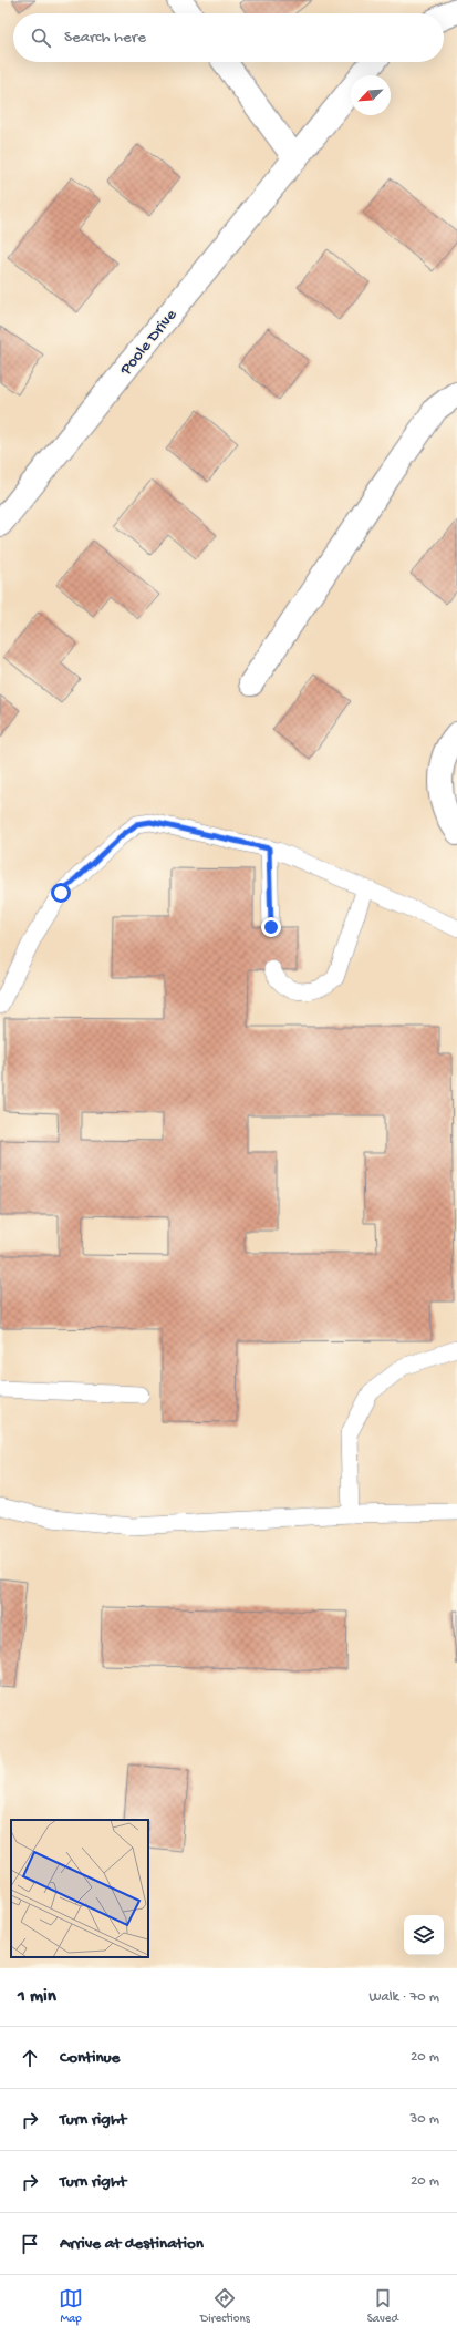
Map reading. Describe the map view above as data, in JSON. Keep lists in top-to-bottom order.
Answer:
{
  "streets": {
    "street": ["Poole Drive"]
  },
  "north": "bottom left",
  "page": {
    "search": "Search here",
    "heading": ["1 min", "Walk · 70 m"],
    "list": [
      ["Continue", "20 m"],
      ["Turn right", "30 m"],
      ["Turn right", "20 m"],
      "Arrive at destination"
    ],
    "nav": ["Map", "Directions", "Saved"]
  }
}
